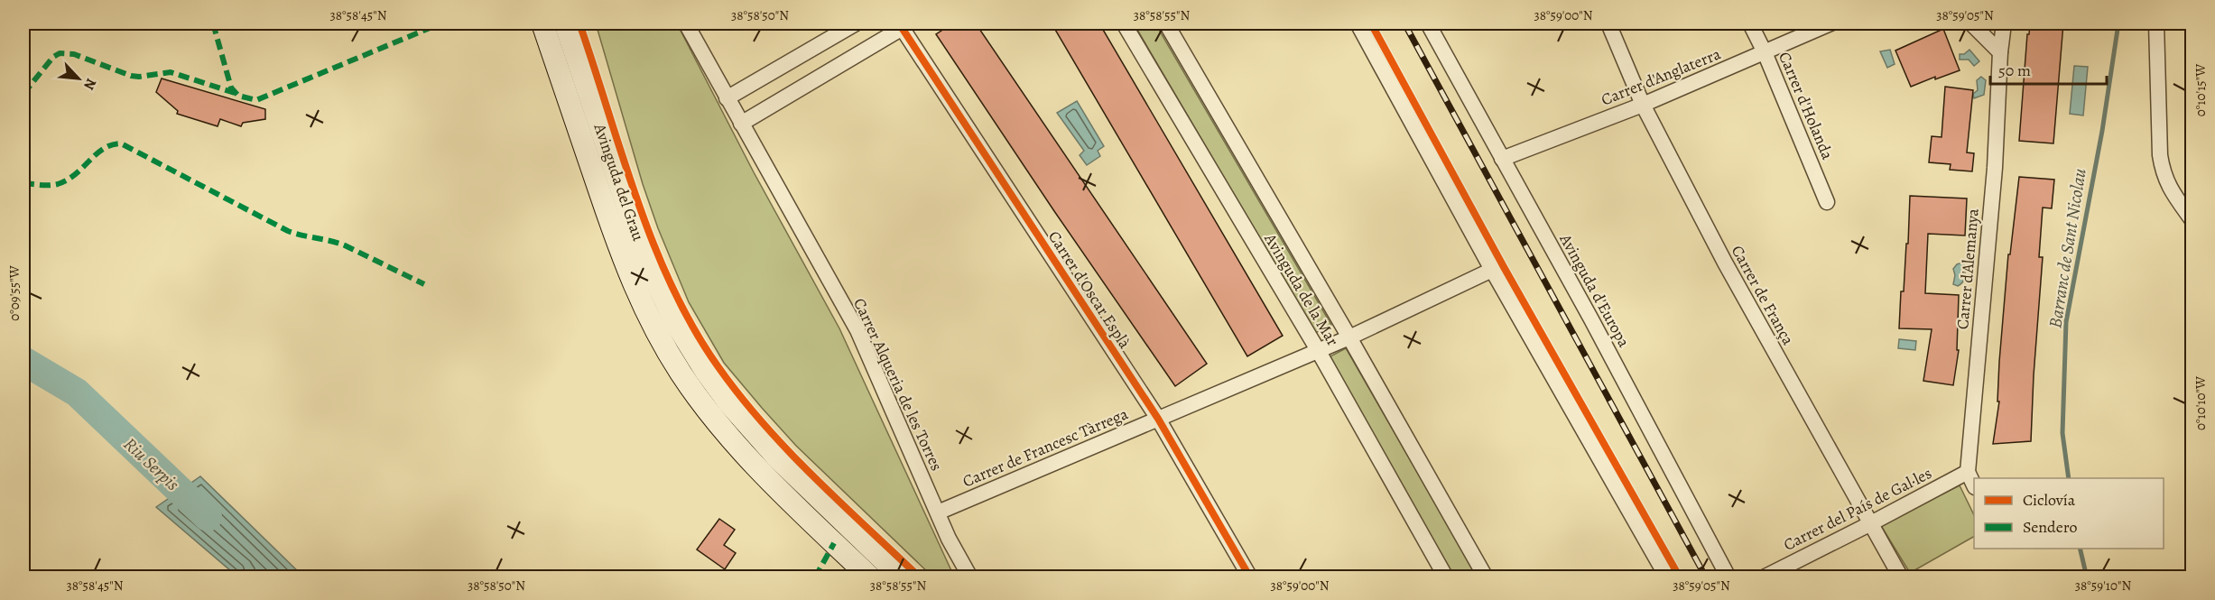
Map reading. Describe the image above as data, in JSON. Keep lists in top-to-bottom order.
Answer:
{
  "streets": {
    "main road": ["Avinguda del Grau"],
    "street": [
      "Carrer d'Anglaterra",
      "Carrer d'Holanda",
      "Carrer d'Alemanya",
      "Carrer d'Oscar Esplà",
      "Avinguda de la Mar",
      "Avinguda d'Europa",
      "Carrer de França",
      "Carrer Alqueria de les Torres",
      "Carrer de Francesc Tàrrega",
      "Carrer del País de Gal·les"
    ]
  },
  "crossings": [
    ["Carrer d'Anglaterra", "Carrer d'Holanda"],
    ["Carrer d'Anglaterra", "Avinguda d'Europa"],
    ["Carrer d'Anglaterra", "Carrer de França"],
    ["Carrer d'Alemanya", "Carrer del País de Gal·les"],
    ["Carrer d'Oscar Esplà", "Carrer de Francesc Tàrrega"],
    ["Avinguda de la Mar", "Carrer de Francesc Tàrrega"],
    ["Carrer de França", "Carrer del País de Gal·les"],
    ["Carrer Alqueria de les Torres", "Carrer de Francesc Tàrrega"]
  ],
  "water": ["Barranc de Sant Nicolau", "Riu Serpis"],
  "legend": ["Ciclovía", "Sendero"],
  "scale_bar": "50 m",
  "north": "bottom right",
  "coordinates": [
    "38°58'45\"N",
    "38°58'50\"N",
    "38°58'55\"N",
    "38°59'00\"N",
    "38°59'05\"N",
    "0°10'15\"W",
    "0°09'55\"W",
    "0°10'10\"W",
    "38°59'10\"N"
  ]
}
